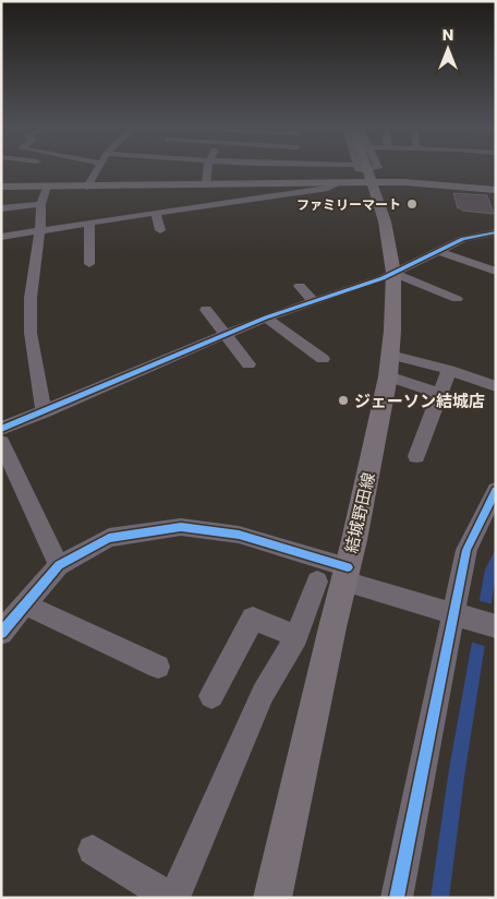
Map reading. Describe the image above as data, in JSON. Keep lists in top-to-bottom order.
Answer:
{
  "streets": {
    "main road": ["結城野田線"]
  },
  "places": ["ファミリーマート", "ジェーソン結城店"],
  "north": "top"
}
